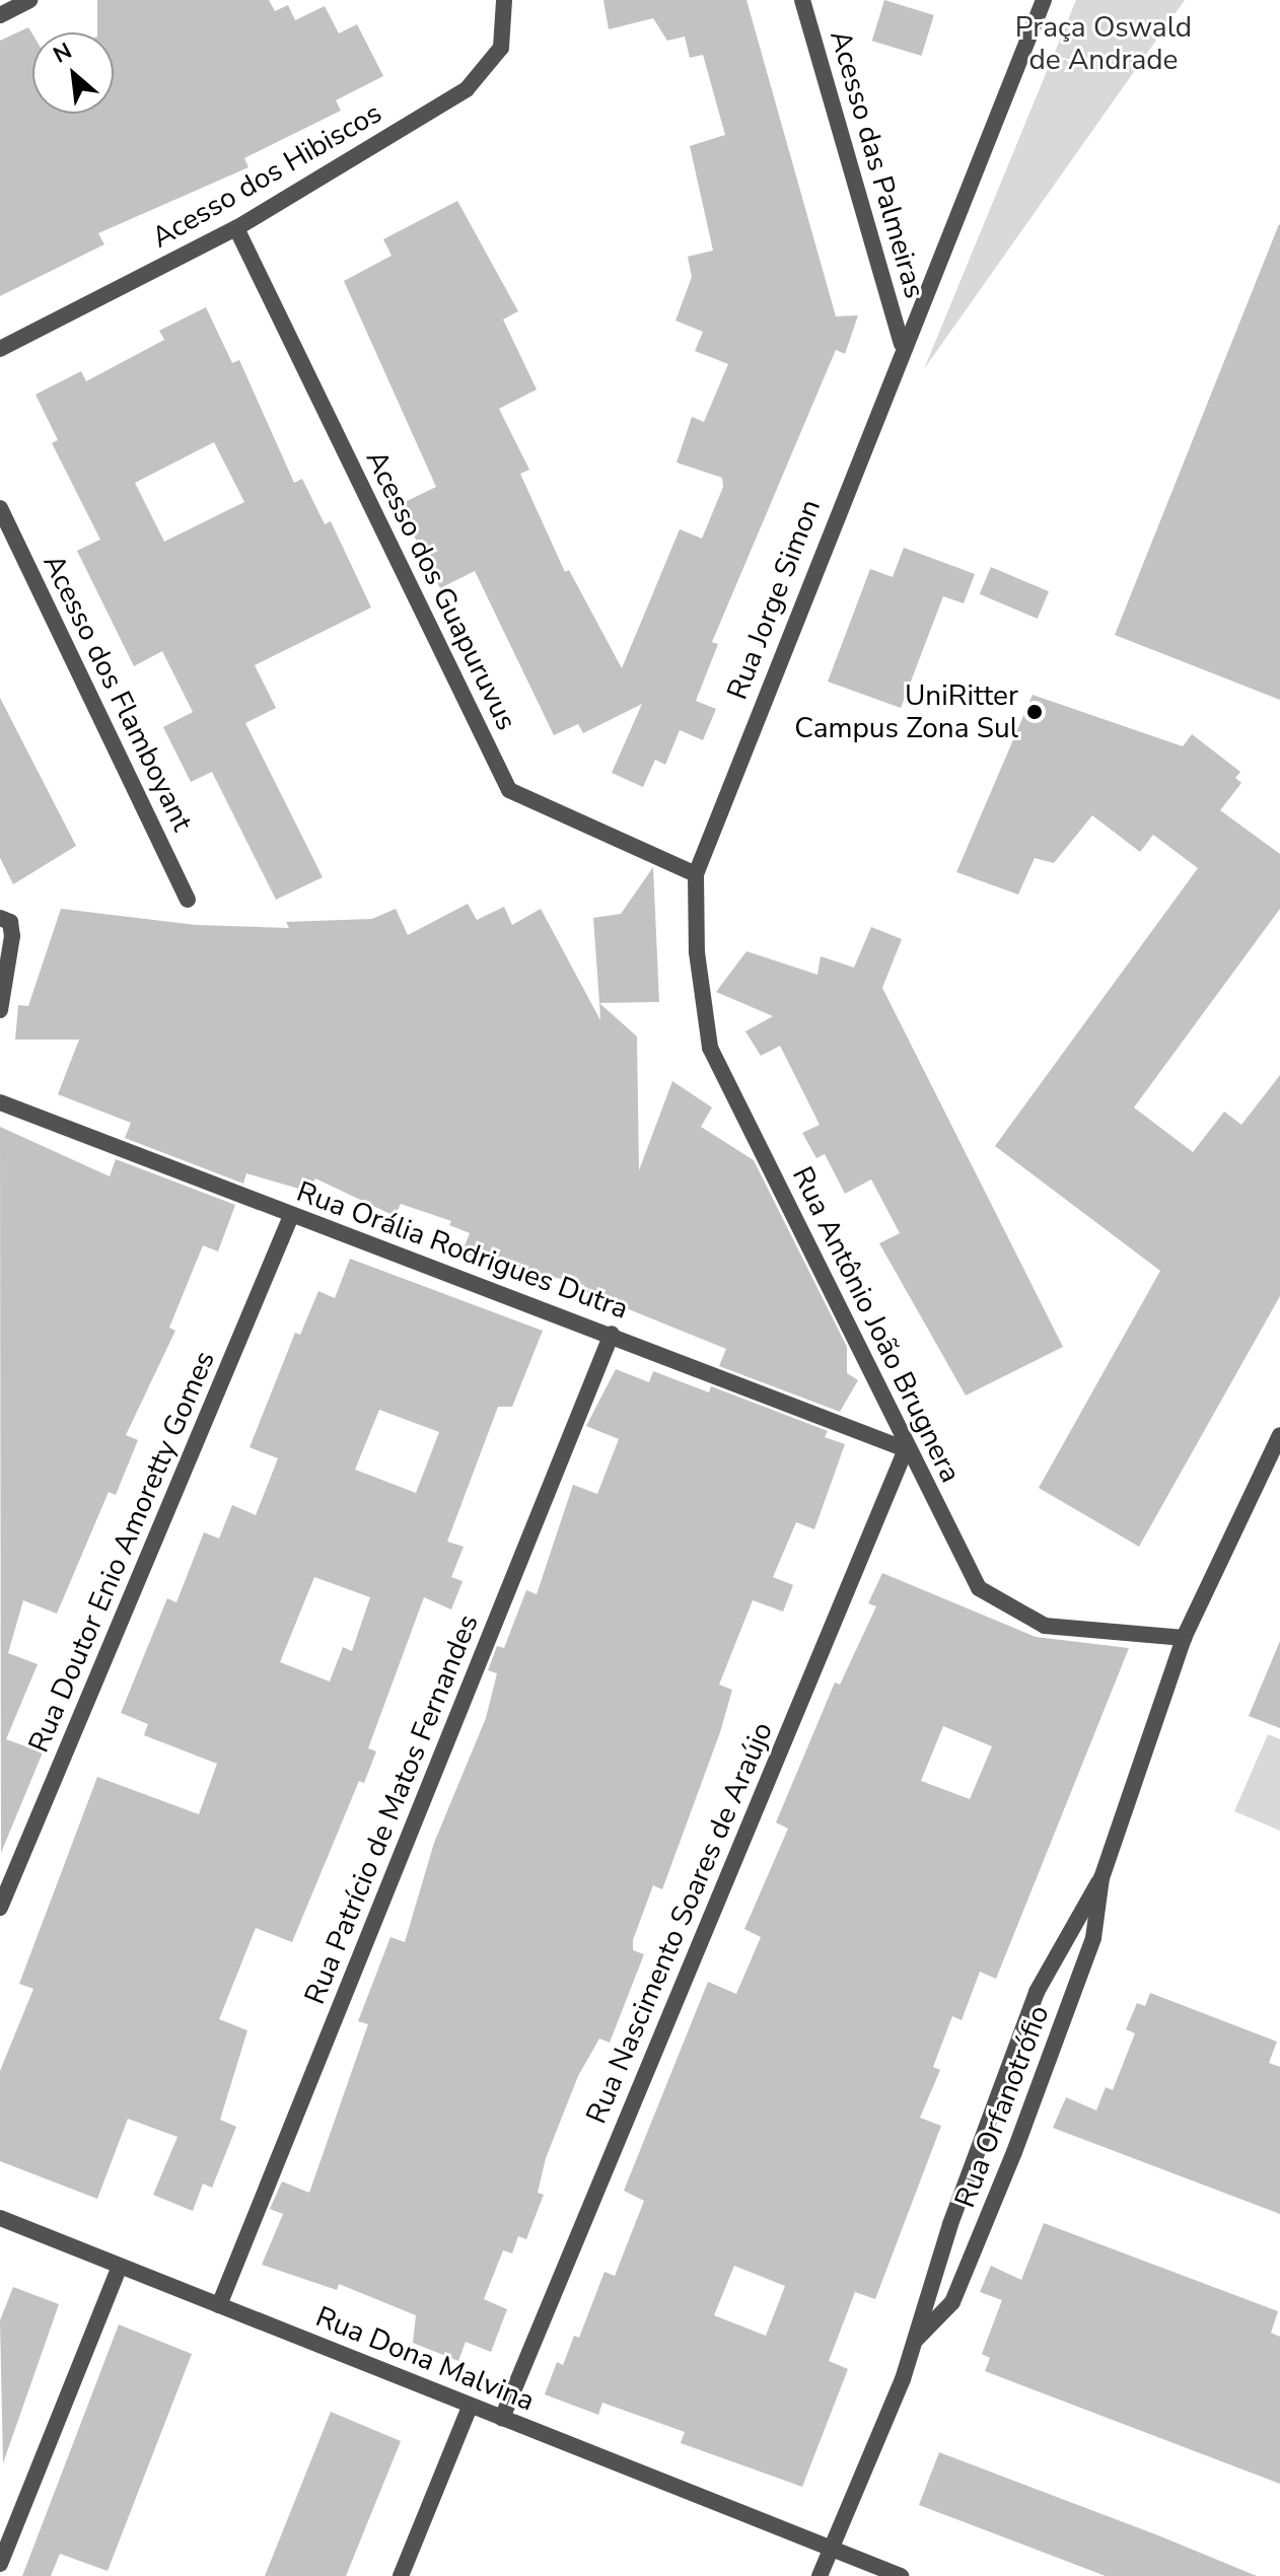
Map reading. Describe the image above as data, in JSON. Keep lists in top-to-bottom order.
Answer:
{
  "streets": {
    "street": [
      "Acesso das Palmeiras",
      "Acesso dos Hibiscos",
      "Acesso dos Guapuruvus",
      "Rua Jorge Simon",
      "Acesso dos Flamboyant",
      "Rua Orália Rodrigues Dutra",
      "Rua Antônio João Brugnera",
      "Rua Doutor Enio Amoretty Gomes",
      "Rua Patrício de Matos Fernandes",
      "Rua Nascimento Soares de Araújo",
      "Rua Orfanotrófio",
      "Rua Dona Malvina"
    ]
  },
  "crossings": [
    ["Acesso das Palmeiras", "Rua Jorge Simon"],
    ["Acesso dos Hibiscos", "Acesso dos Guapuruvus"],
    ["Acesso dos Guapuruvus", "Rua Jorge Simon"],
    ["Acesso dos Guapuruvus", "Rua Antônio João Brugnera"],
    ["Rua Jorge Simon", "Rua Antônio João Brugnera"],
    ["Rua Orália Rodrigues Dutra", "Rua Antônio João Brugnera"],
    ["Rua Orália Rodrigues Dutra", "Rua Doutor Enio Amoretty Gomes"],
    ["Rua Orália Rodrigues Dutra", "Rua Patrício de Matos Fernandes"],
    ["Rua Orália Rodrigues Dutra", "Rua Nascimento Soares de Araújo"],
    ["Rua Antônio João Brugnera", "Rua Nascimento Soares de Araújo"],
    ["Rua Antônio João Brugnera", "Rua Orfanotrófio"],
    ["Rua Patrício de Matos Fernandes", "Rua Dona Malvina"],
    ["Rua Nascimento Soares de Araújo", "Rua Dona Malvina"],
    ["Rua Orfanotrófio", "Rua Dona Malvina"]
  ],
  "parks": ["Praça Oswald de Andrade"],
  "places": ["UniRitter Campus Zona Sul"],
  "north": "top left"
}
